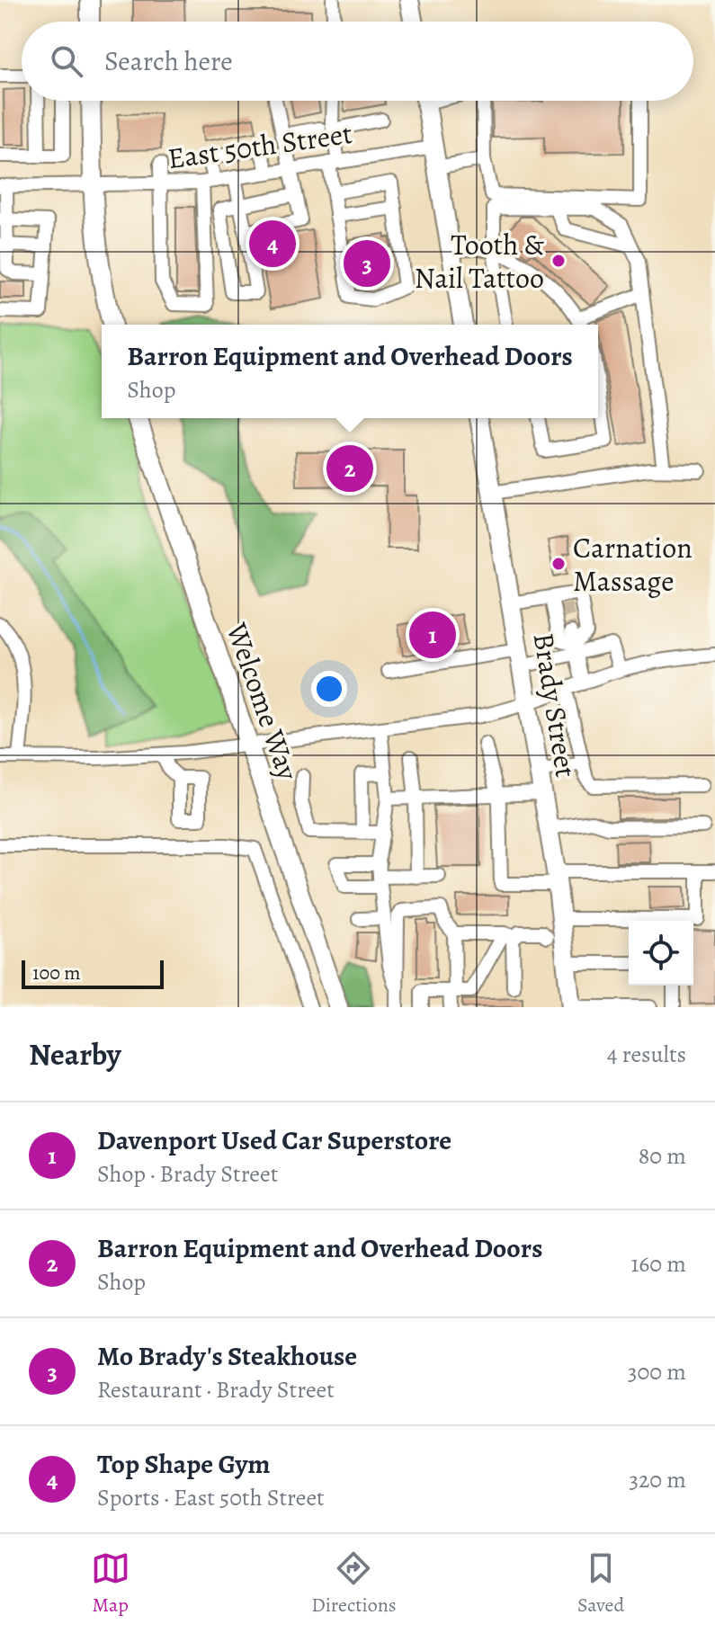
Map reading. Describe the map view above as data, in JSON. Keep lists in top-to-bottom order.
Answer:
{
  "streets": {
    "highway": ["Welcome Way", "Brady Street"],
    "street": ["East 50th Street"]
  },
  "places": ["Tooth & Nail Tattoo", "Carnation Massage"],
  "scale_bar": "100 m",
  "page": {
    "search": "Search here",
    "pins": [
      "4",
      "3",
      "2",
      "1"
    ],
    "popup": ["Barron Equipment and Overhead Doors", "Shop"],
    "scale": "100 m",
    "heading": ["Nearby", "4 results"],
    "list": [
      {
        "mark": "1",
        "name": "Davenport Used Car Superstore",
        "note": "Shop · Brady Street",
        "value": "80 m"
      },
      {
        "mark": "2",
        "name": "Barron Equipment and Overhead Doors",
        "note": "Shop",
        "value": "160 m"
      },
      {
        "mark": "3",
        "name": "Mo Brady's Steakhouse",
        "note": "Restaurant · Brady Street",
        "value": "300 m"
      },
      {
        "mark": "4",
        "name": "Top Shape Gym",
        "note": "Sports · East 50th Street",
        "value": "320 m"
      }
    ],
    "nav": ["Map", "Directions", "Saved"]
  }
}
